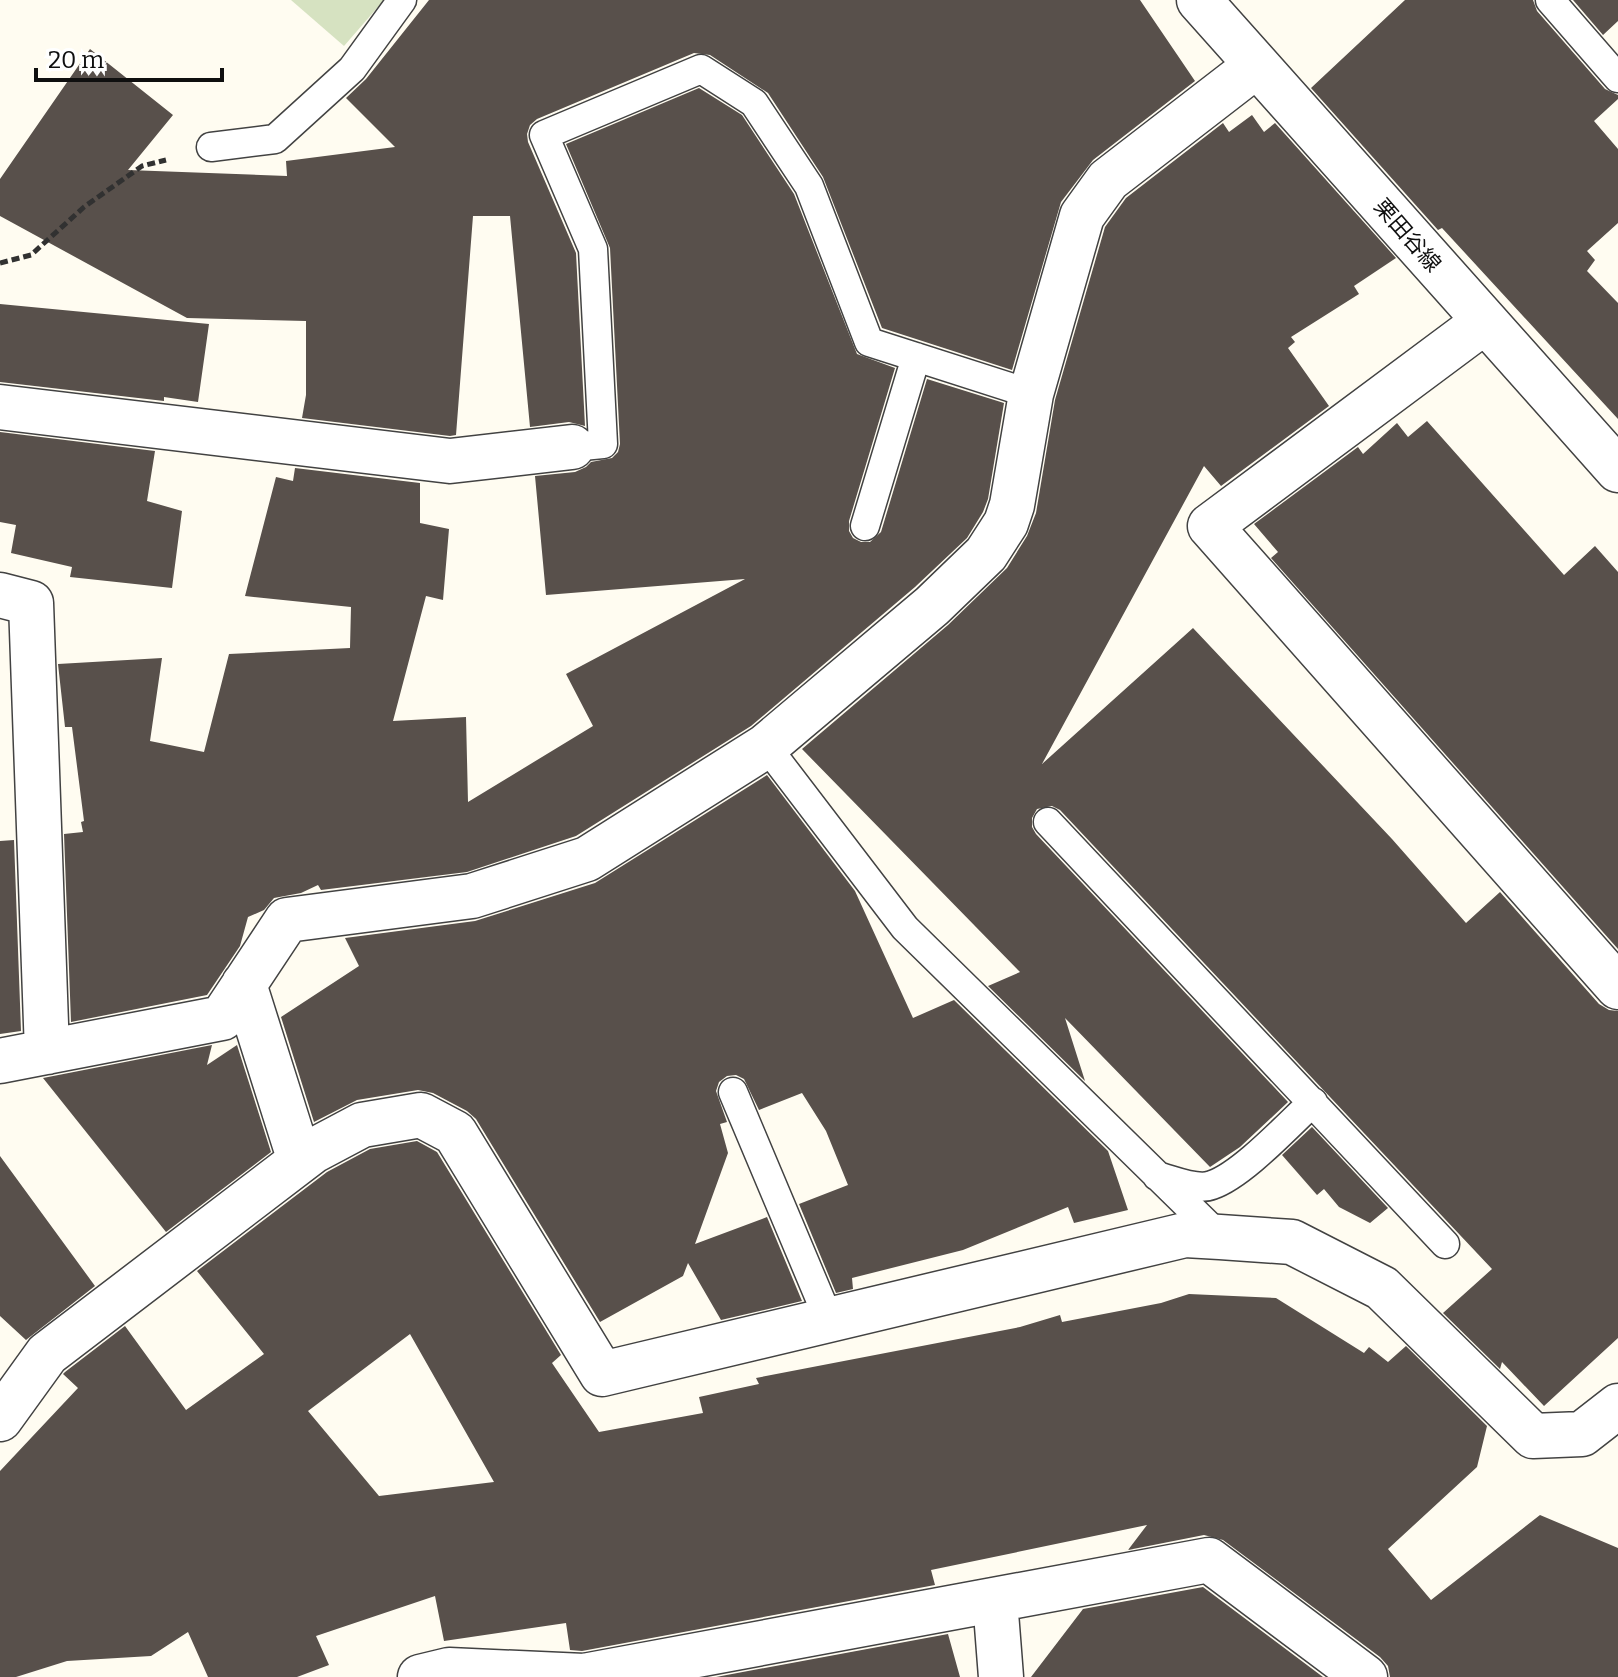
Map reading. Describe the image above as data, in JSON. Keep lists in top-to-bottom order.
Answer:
{
  "streets": {
    "street": ["栗田谷線"]
  },
  "scale_bar": "20 m"
}
